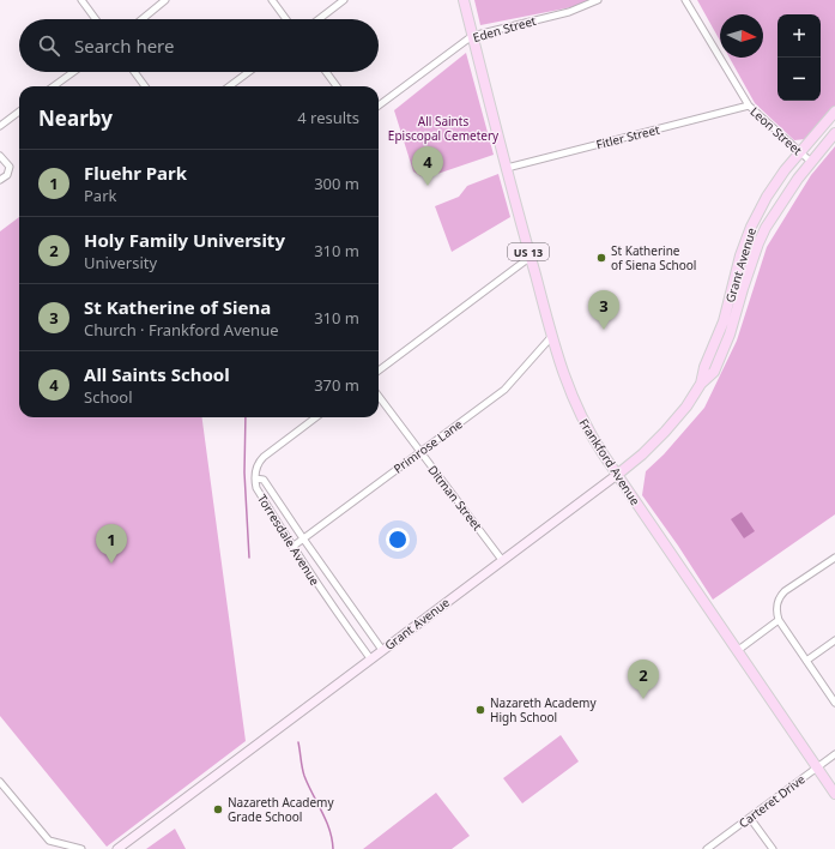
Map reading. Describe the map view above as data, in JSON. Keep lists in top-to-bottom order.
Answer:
{
  "streets": {
    "main road": ["US 13", "Grant Avenue", "Frankford Avenue"],
    "street": [
      "Eden Street",
      "Leon Street",
      "Fitler Street",
      "Primrose Lane",
      "Ditman Street",
      "Torresdale Avenue",
      "Carteret Drive"
    ]
  },
  "crossings": [
    ["Eden Street", "Frankford Avenue"],
    ["Leon Street", "Fitler Street"],
    ["Leon Street", "Grant Avenue"],
    ["Fitler Street", "Frankford Avenue"],
    ["Grant Avenue", "Frankford Avenue"],
    ["Grant Avenue", "Ditman Street"],
    ["Grant Avenue", "Torresdale Avenue"],
    ["Primrose Lane", "Frankford Avenue"],
    ["Primrose Lane", "Ditman Street"],
    ["Primrose Lane", "Torresdale Avenue"],
    ["Frankford Avenue", "Carteret Drive"]
  ],
  "parks": ["All Saints Episcopal Cemetery"],
  "places": ["St Katherine of Siena School", "Nazareth Academy High School", "Nazareth Academy Grade School"],
  "north": "right",
  "page": {
    "map_buttons": ["+", "−"],
    "search": "Search here",
    "heading": ["Nearby", "4 results"],
    "pins": [
      "4",
      "3",
      "1",
      "2"
    ],
    "list": [
      {
        "mark": "1",
        "name": "Fluehr Park",
        "note": "Park",
        "value": "300 m"
      },
      {
        "mark": "2",
        "name": "Holy Family University",
        "note": "University",
        "value": "310 m"
      },
      {
        "mark": "3",
        "name": "St Katherine of Siena",
        "note": "Church · Frankford Avenue",
        "value": "310 m"
      },
      {
        "mark": "4",
        "name": "All Saints School",
        "note": "School",
        "value": "370 m"
      }
    ]
  }
}
